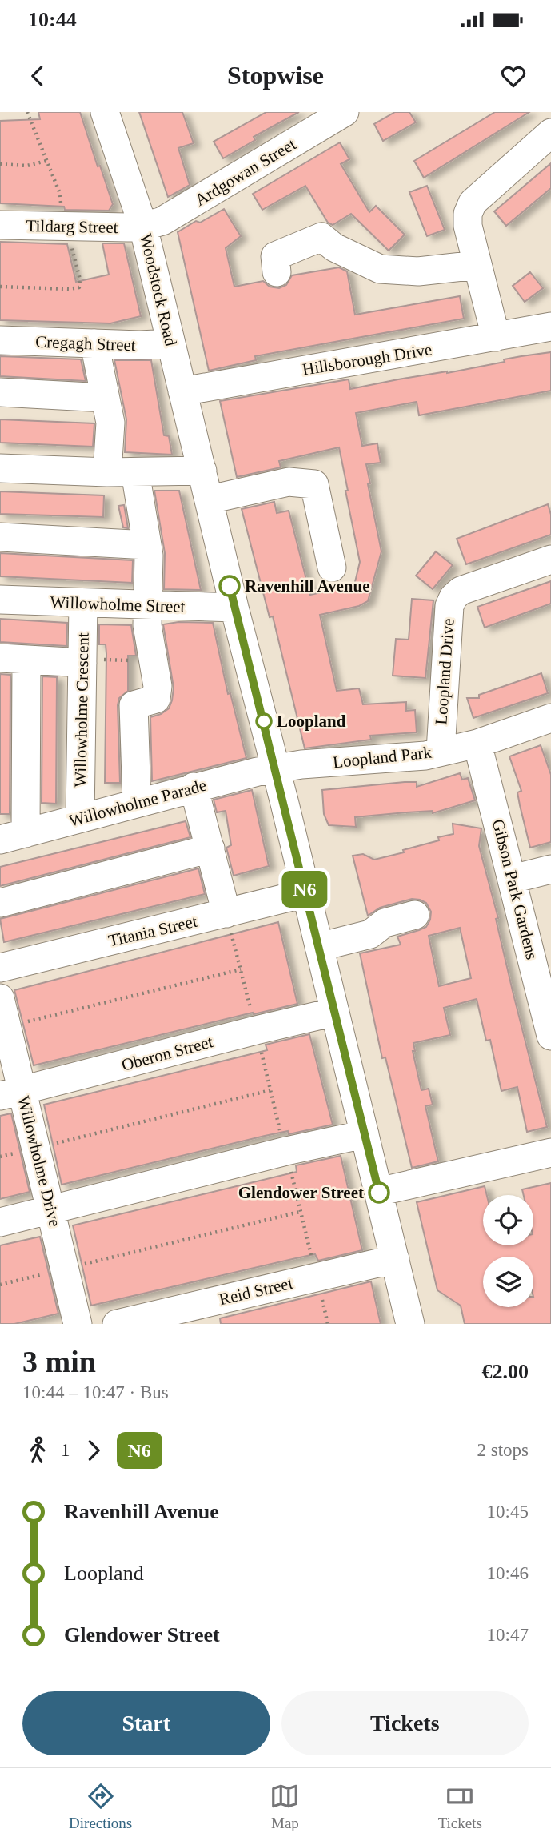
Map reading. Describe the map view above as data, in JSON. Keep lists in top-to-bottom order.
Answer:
{
  "streets": {
    "street": [
      "Ardgowan Street",
      "Tildarg Street",
      "Woodstock Road",
      "Cregagh Street",
      "Hillsborough Drive",
      "Willowholme Street",
      "Loopland Drive",
      "Willowholme Crescent",
      "Loopland Park",
      "Willowholme Parade",
      "Gibson Park Gardens",
      "Titania Street",
      "Oberon Street",
      "Willowholme Drive",
      "Reid Street"
    ]
  },
  "crossings": [
    ["Ardgowan Street", "Tildarg Street"],
    ["Ardgowan Street", "Woodstock Road"],
    ["Tildarg Street", "Woodstock Road"],
    ["Woodstock Road", "Cregagh Street"],
    ["Woodstock Road", "Hillsborough Drive"],
    ["Woodstock Road", "Willowholme Street"],
    ["Woodstock Road", "Loopland Park"],
    ["Woodstock Road", "Willowholme Parade"],
    ["Woodstock Road", "Titania Street"],
    ["Woodstock Road", "Oberon Street"],
    ["Woodstock Road", "Reid Street"],
    ["Willowholme Street", "Willowholme Crescent"],
    ["Loopland Drive", "Loopland Park"],
    ["Willowholme Crescent", "Willowholme Parade"],
    ["Loopland Park", "Willowholme Parade"],
    ["Loopland Park", "Gibson Park Gardens"],
    ["Oberon Street", "Willowholme Drive"]
  ],
  "places": ["Ravenhill Avenue", "Loopland", "Glendower Street"],
  "lines": ["bus line N6"],
  "page": {
    "status": "10:44",
    "header": "Stopwise",
    "on_map": "N6",
    "heading": ["3 min", "10:44 – 10:47 · Bus", "€2.00"],
    "legs": ["1", "N6", "2 stops"],
    "list": [
      {
        "name": "Ravenhill Avenue",
        "value": "10:45"
      },
      {
        "name": "Loopland",
        "value": "10:46"
      },
      {
        "name": "Glendower Street",
        "value": "10:47"
      }
    ],
    "buttons": ["Start", "Tickets"],
    "tabs": ["Directions", "Map", "Tickets"]
  }
}
